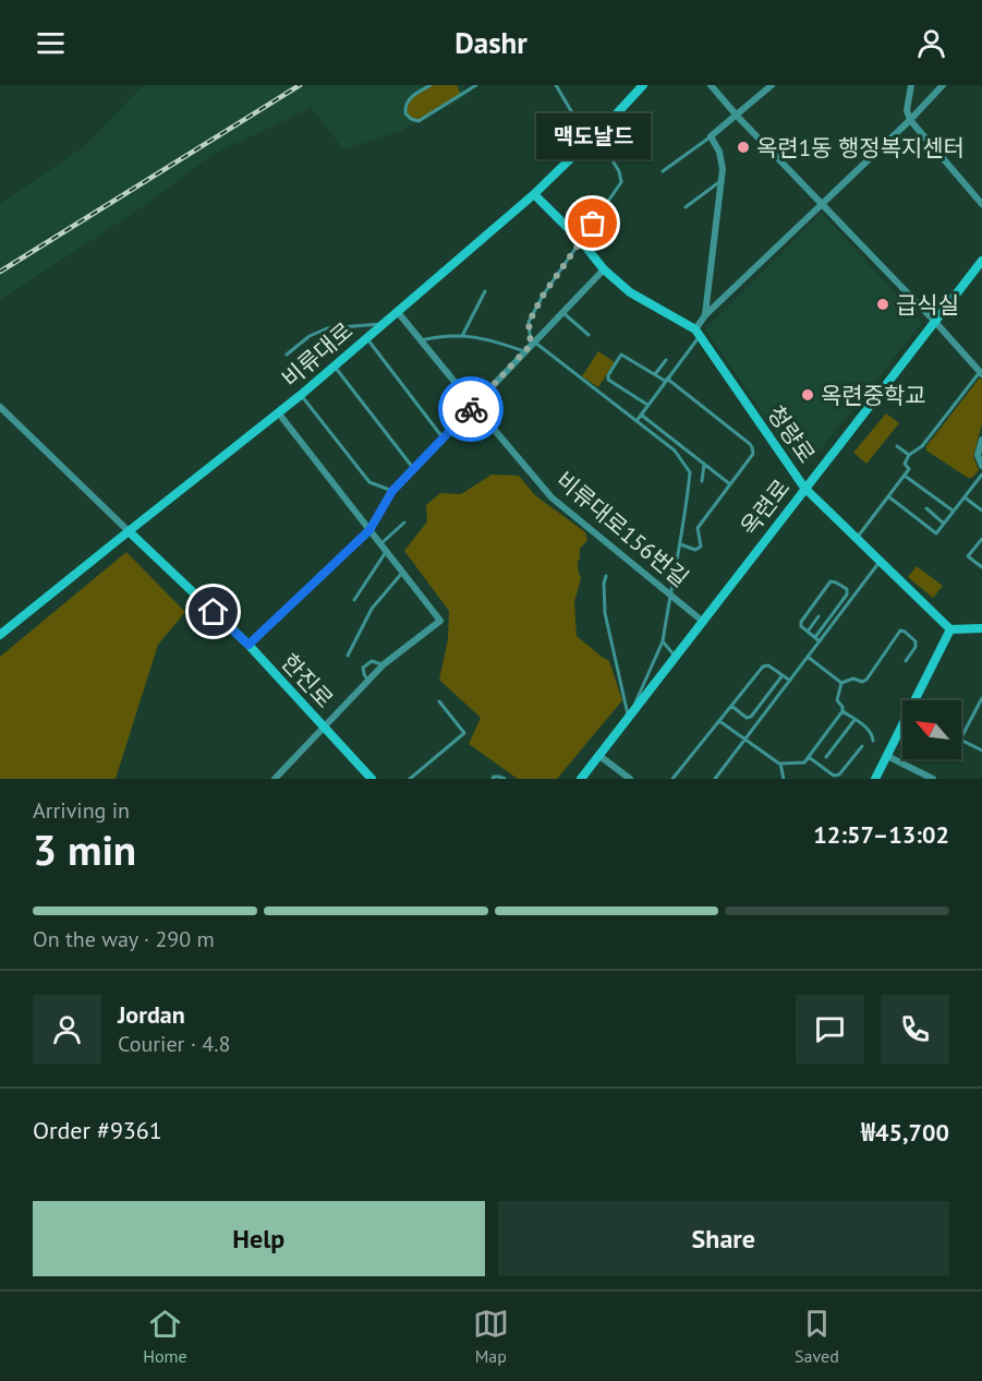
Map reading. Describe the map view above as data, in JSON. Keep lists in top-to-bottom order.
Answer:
{
  "streets": {
    "street": [
      "비류대로",
      "청량로",
      "옥련로",
      "비류대로156번길",
      "한진로"
    ]
  },
  "crossings": [
    ["비류대로", "청량로"],
    ["비류대로", "비류대로156번길"],
    ["비류대로", "한진로"],
    ["청량로", "옥련로"],
    ["옥련로", "비류대로156번길"]
  ],
  "places": [
    "옥련1동 행정복지센터",
    "맥도날드",
    "급식실",
    "옥련중학교"
  ],
  "north": "top left",
  "page": {
    "header": "Dashr",
    "bubble": "맥도날드",
    "heading": ["3 min", "Arriving in", "12:57–13:02"],
    "panel": [
      "Jordan",
      "Courier · 4.8",
      "Order #9361",
      "₩45,700"
    ],
    "bar": "On the way · 290 m",
    "buttons": ["Help", "Share"],
    "tabs": ["Home", "Map", "Saved"]
  }
}
